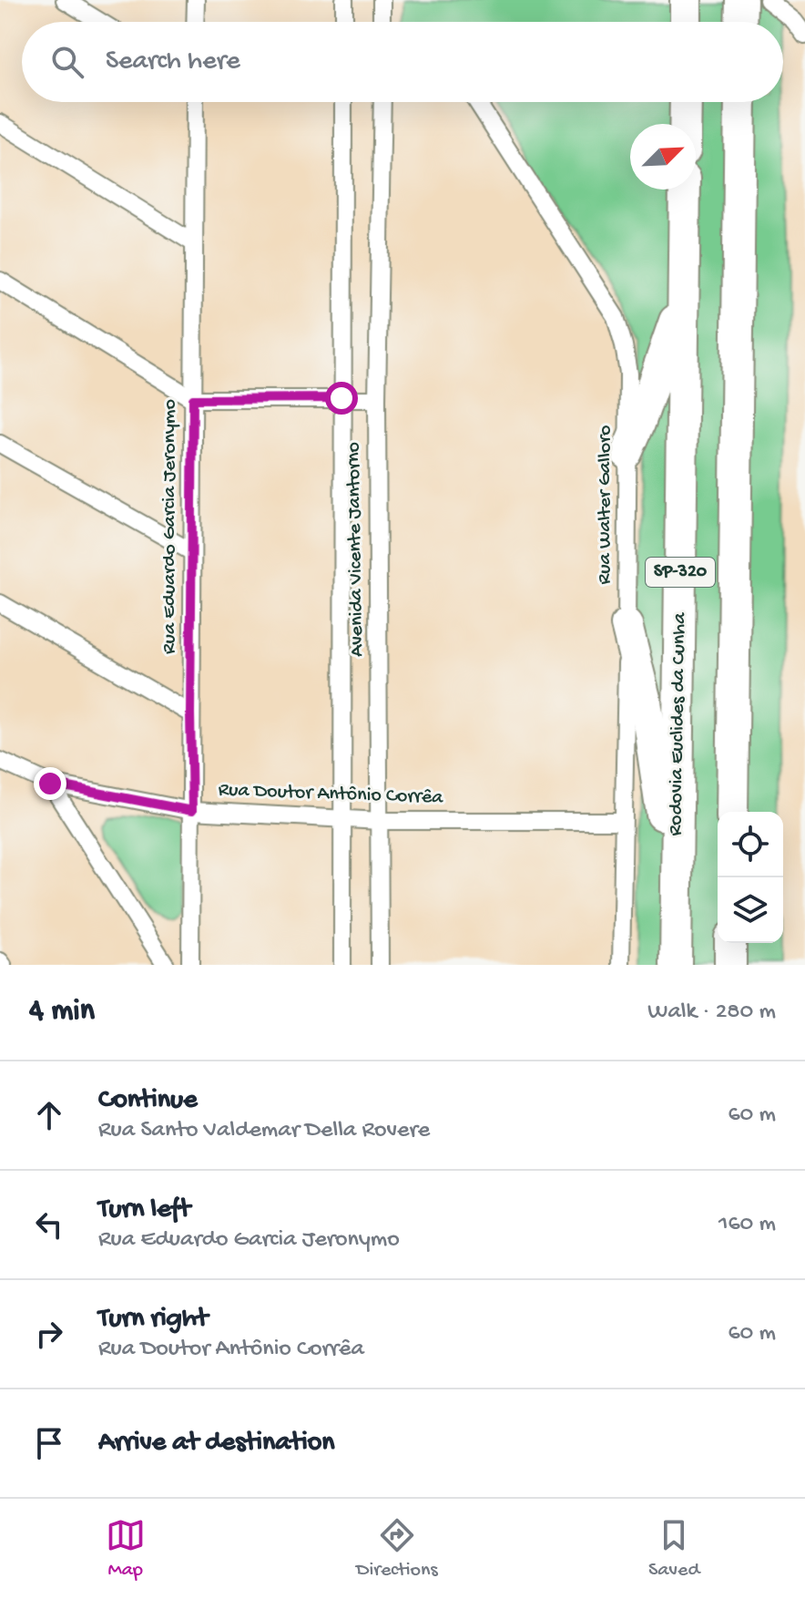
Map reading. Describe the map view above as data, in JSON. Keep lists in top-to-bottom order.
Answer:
{
  "streets": {
    "highway": ["SP-320", "Rodovia Euclides da Cunha"],
    "street": [
      "Rua Walter Galloro",
      "Rua Eduardo Garcia Jeronymo",
      "Avenida Vicente Jantorno",
      "Rua Doutor Antônio Corrêa"
    ]
  },
  "crossings": [
    ["Rua Walter Galloro", "Rua Doutor Antônio Corrêa"],
    ["Rua Eduardo Garcia Jeronymo", "Rua Doutor Antônio Corrêa"],
    ["Avenida Vicente Jantorno", "Rua Doutor Antônio Corrêa"]
  ],
  "north": "top right",
  "page": {
    "search": "Search here",
    "heading": ["4 min", "Walk · 280 m"],
    "list": [
      ["Continue", "Rua Santo Valdemar Della Rovere", "60 m"],
      ["Turn left", "Rua Eduardo Garcia Jeronymo", "160 m"],
      ["Turn right", "Rua Doutor Antônio Corrêa", "60 m"],
      "Arrive at destination"
    ],
    "nav": ["Map", "Directions", "Saved"]
  }
}
